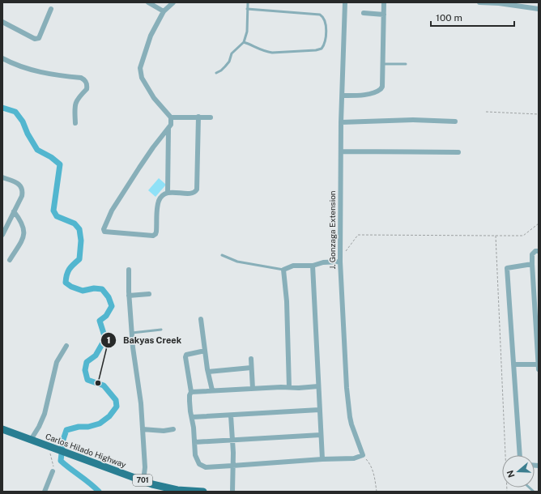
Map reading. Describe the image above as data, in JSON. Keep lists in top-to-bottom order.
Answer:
{
  "streets": {
    "main road": ["Carlos Hilado Highway", "701"],
    "street": ["J. Gonzaga Extension"]
  },
  "places": ["Bakyas Creek"],
  "scale_bar": "100 m",
  "north": "left"
}
